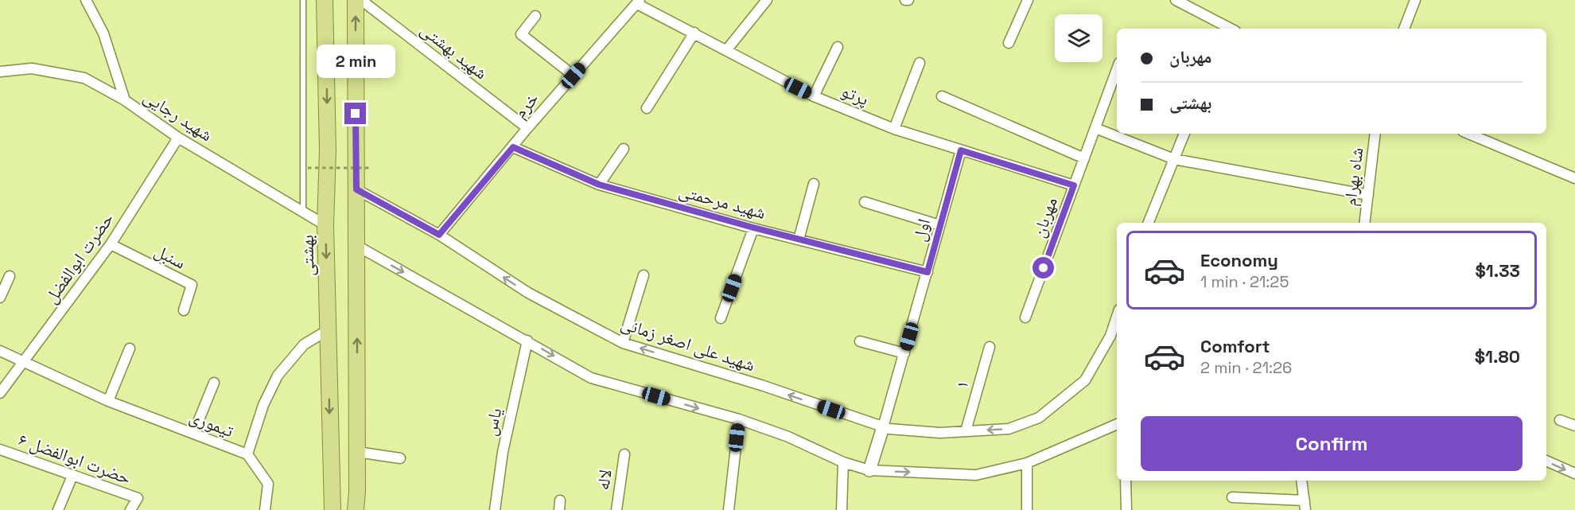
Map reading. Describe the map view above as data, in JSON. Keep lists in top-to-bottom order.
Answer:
{
  "streets": {
    "main road": ["بهشتی"],
    "street": [
      "شهید بهشتی",
      "پرتو",
      "خرم",
      "شهید رجایی",
      "شاه بهرام",
      "شهید مرحمتی",
      "مهربان",
      "اول",
      "سنبل",
      "حضرت ابوالفضل",
      "شهید علی اصغر زمانی",
      "۱",
      "یاس",
      "تیموری",
      "حضرت ابوالفضل ۶",
      "لاله"
    ]
  },
  "crossings": [
    ["شهید بهشتی", "خرم"],
    ["پرتو", "خرم"],
    ["پرتو", "مهربان"],
    ["پرتو", "اول"],
    ["خرم", "شهید مرحمتی"],
    ["خرم", "شهید علی اصغر زمانی"],
    ["شهید رجایی", "بهشتی"],
    ["شهید رجایی", "حضرت ابوالفضل"],
    ["شهید مرحمتی", "اول"],
    ["اول", "شهید علی اصغر زمانی"],
    ["بهشتی", "تیموری"],
    ["سنبل", "حضرت ابوالفضل"],
    ["حضرت ابوالفضل", "تیموری"],
    ["شهید علی اصغر زمانی", "۱"]
  ],
  "page": {
    "banner": ["مهربان", "بهشتی"],
    "bubble": "2 min",
    "list": [
      {
        "name": "Economy",
        "note": "1 min · 21:25",
        "value": "$1.33"
      },
      {
        "name": "Comfort",
        "note": "2 min · 21:26",
        "value": "$1.80"
      }
    ],
    "buttons": "Confirm"
  }
}
